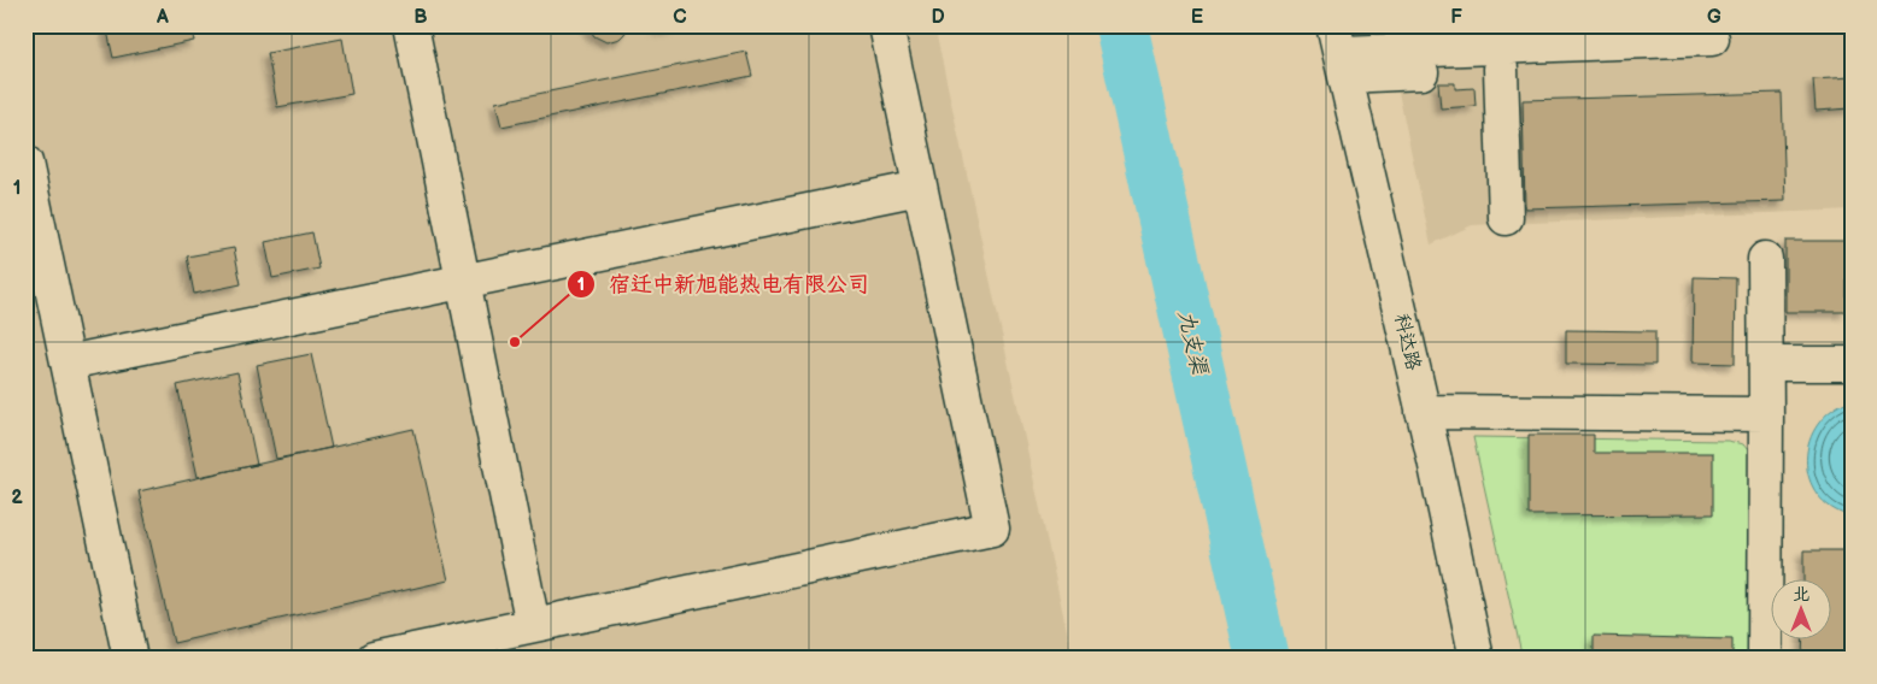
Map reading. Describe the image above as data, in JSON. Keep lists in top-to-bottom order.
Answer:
{
  "streets": {
    "street": ["科达路"]
  },
  "water": ["九支渠"],
  "places": ["宿迁中新旭能热电有限公司"],
  "north": "top",
  "grid": {
    "columns": [
      "A",
      "B",
      "C",
      "D",
      "E",
      "F",
      "G"
    ],
    "rows": ["1", "2"]
  }
}
